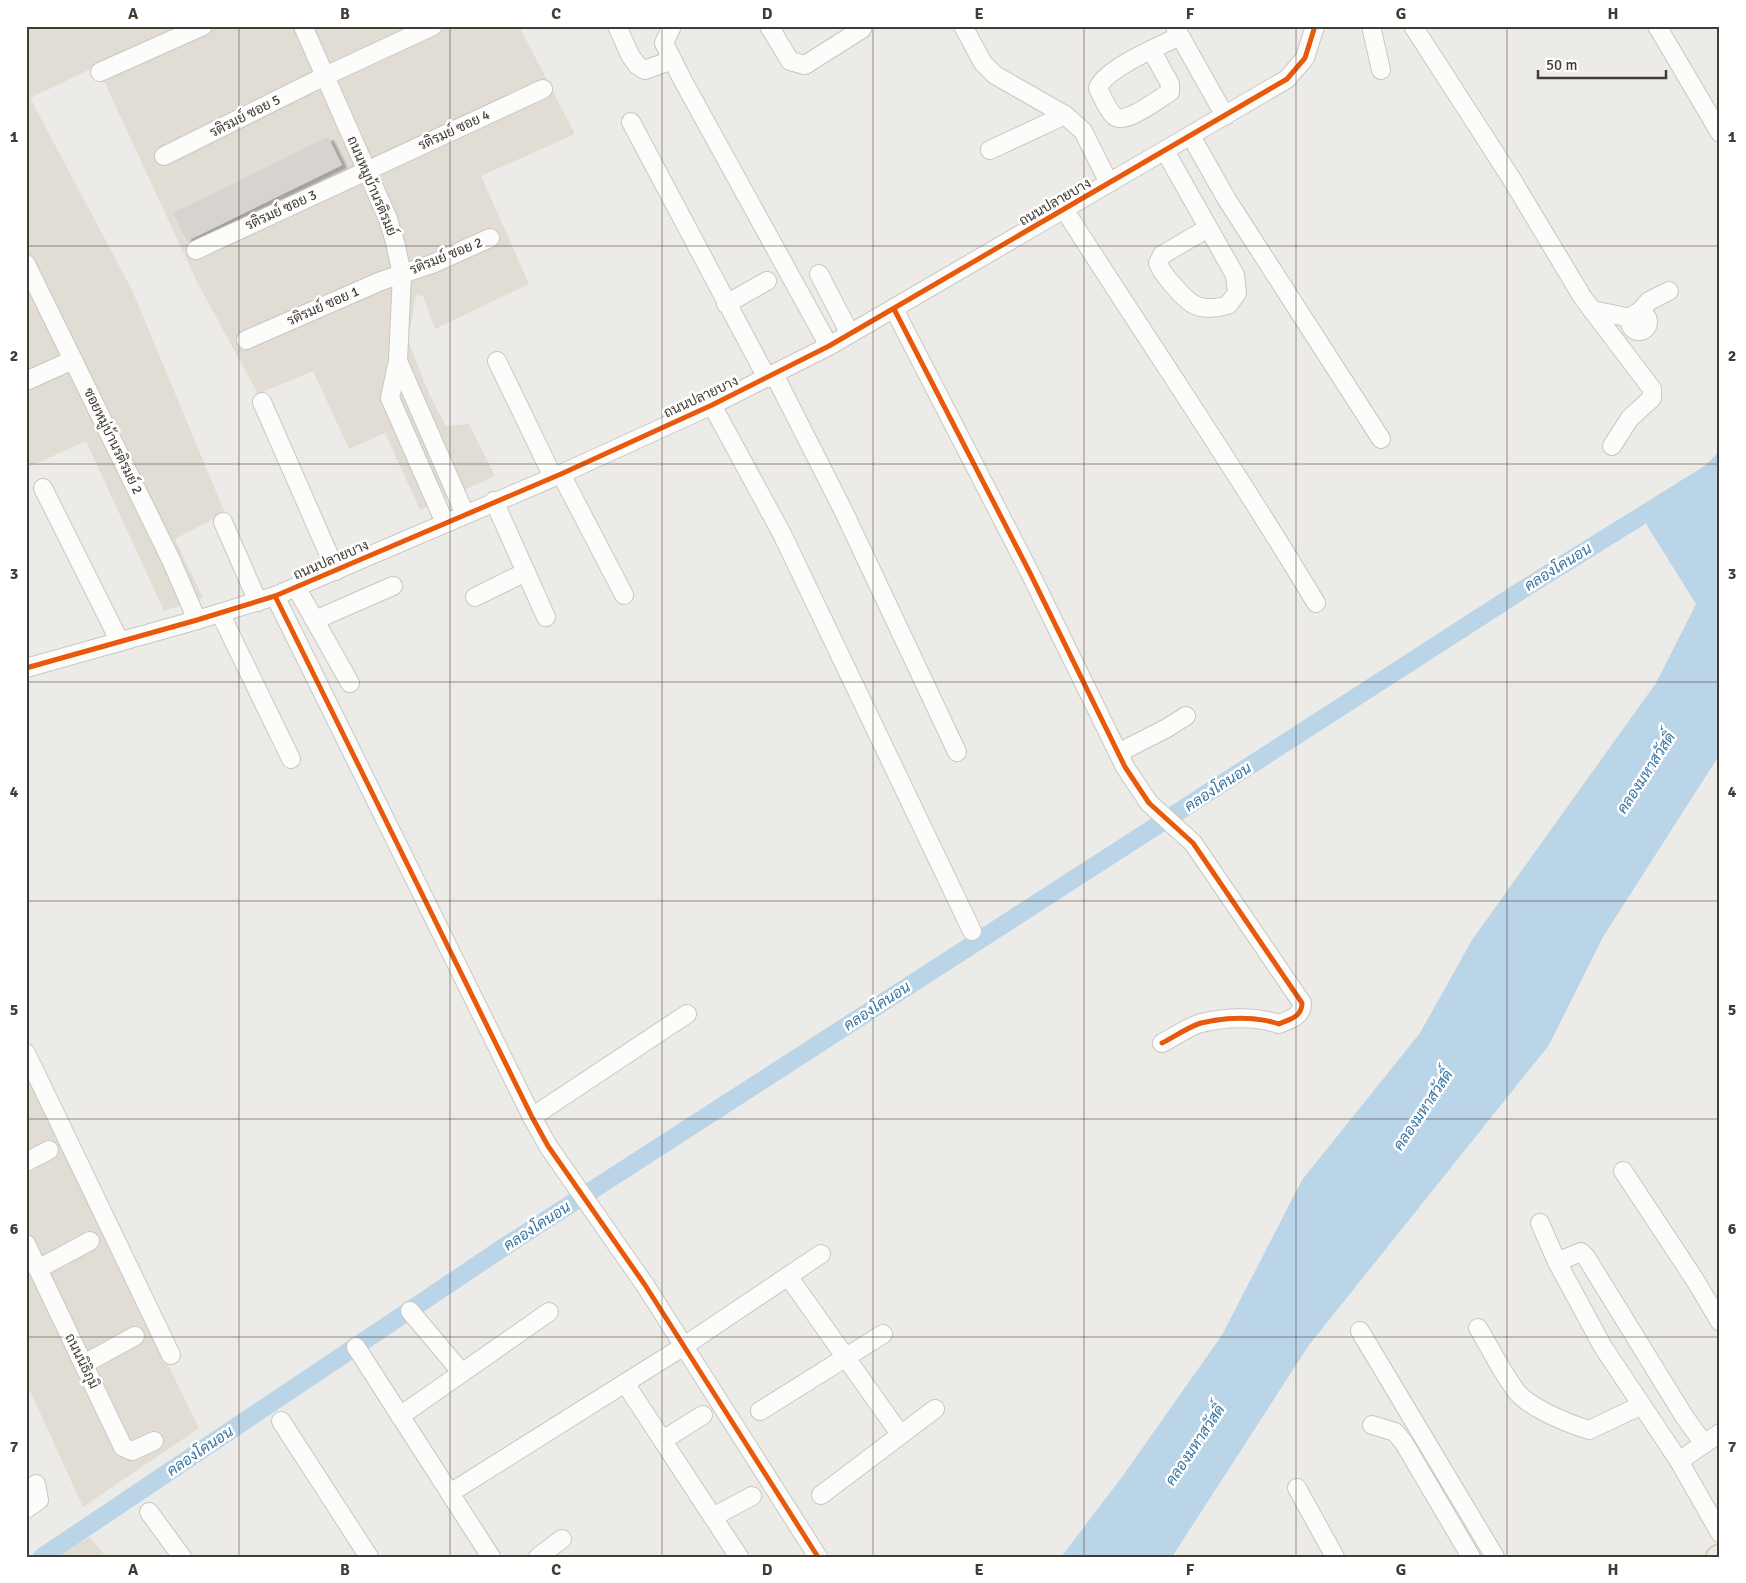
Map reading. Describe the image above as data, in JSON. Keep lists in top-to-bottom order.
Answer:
{
  "streets": {
    "street": [
      "รติรมย์ ซอย 5",
      "รติรมย์ ซอย 4",
      "ถนนหมูบ้านรติรมย์",
      "ถนนปลายบาง",
      "รติรมย์ ซอย 3",
      "รติรมย์ ซอย 2",
      "รติรมย์ ซอย 1",
      "ซอยหมู่บ้านรติรมย์ 2",
      "ถนนนิธิภุมิ"
    ]
  },
  "crossings": [
    ["รติรมย์ ซอย 5", "ถนนหมูบ้านรติรมย์"],
    ["รติรมย์ ซอย 4", "ถนนหมูบ้านรติรมย์"],
    ["รติรมย์ ซอย 4", "รติรมย์ ซอย 3"],
    ["ถนนหมูบ้านรติรมย์", "ถนนปลายบาง"],
    ["ถนนหมูบ้านรติรมย์", "รติรมย์ ซอย 3"],
    ["ถนนหมูบ้านรติรมย์", "รติรมย์ ซอย 2"],
    ["ถนนหมูบ้านรติรมย์", "รติรมย์ ซอย 1"],
    ["ถนนปลายบาง", "ซอยหมู่บ้านรติรมย์ 2"],
    ["รติรมย์ ซอย 2", "รติรมย์ ซอย 1"]
  ],
  "water": ["คลองโคนอน", "คลองมหาสวัสดิ์"],
  "scale_bar": "50 m",
  "grid": {
    "columns": [
      "A",
      "B",
      "C",
      "D",
      "E",
      "F",
      "G",
      "H"
    ],
    "rows": [
      "1",
      "2",
      "3",
      "4",
      "5",
      "6",
      "7"
    ]
  }
}
